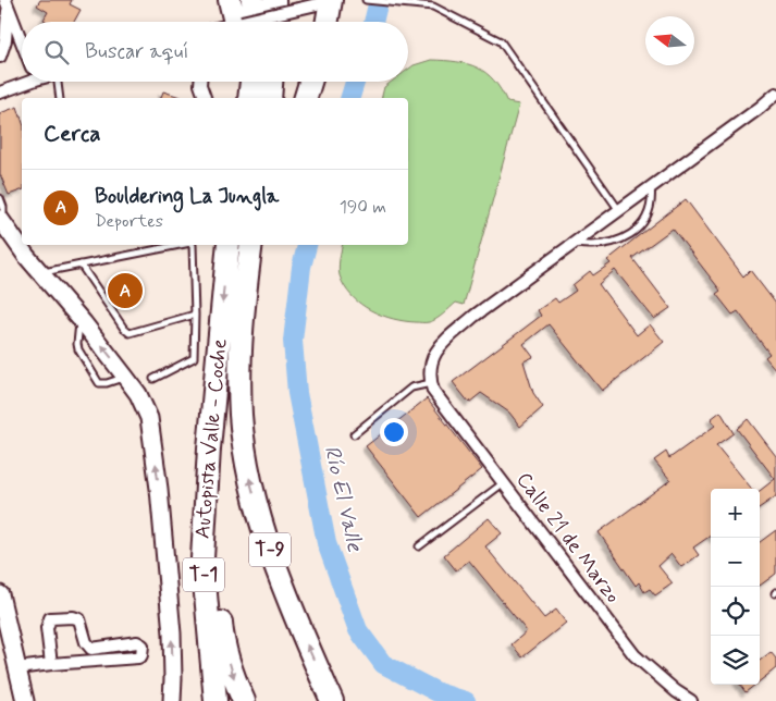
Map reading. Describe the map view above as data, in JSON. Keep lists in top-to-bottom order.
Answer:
{
  "streets": {
    "highway": ["Autopista Valle - Coche", "T-9", "T-1"],
    "street": ["Calle 21 de Marzo"]
  },
  "water": ["Río El Valle"],
  "north": "left",
  "page": {
    "search": "Buscar aquí",
    "heading": "Cerca",
    "list": [
      {
        "mark": "A",
        "name": "Bouldering La Jungla",
        "note": "Deportes",
        "value": "190 m"
      }
    ],
    "pins": "A",
    "map_buttons": ["+", "−"]
  }
}
